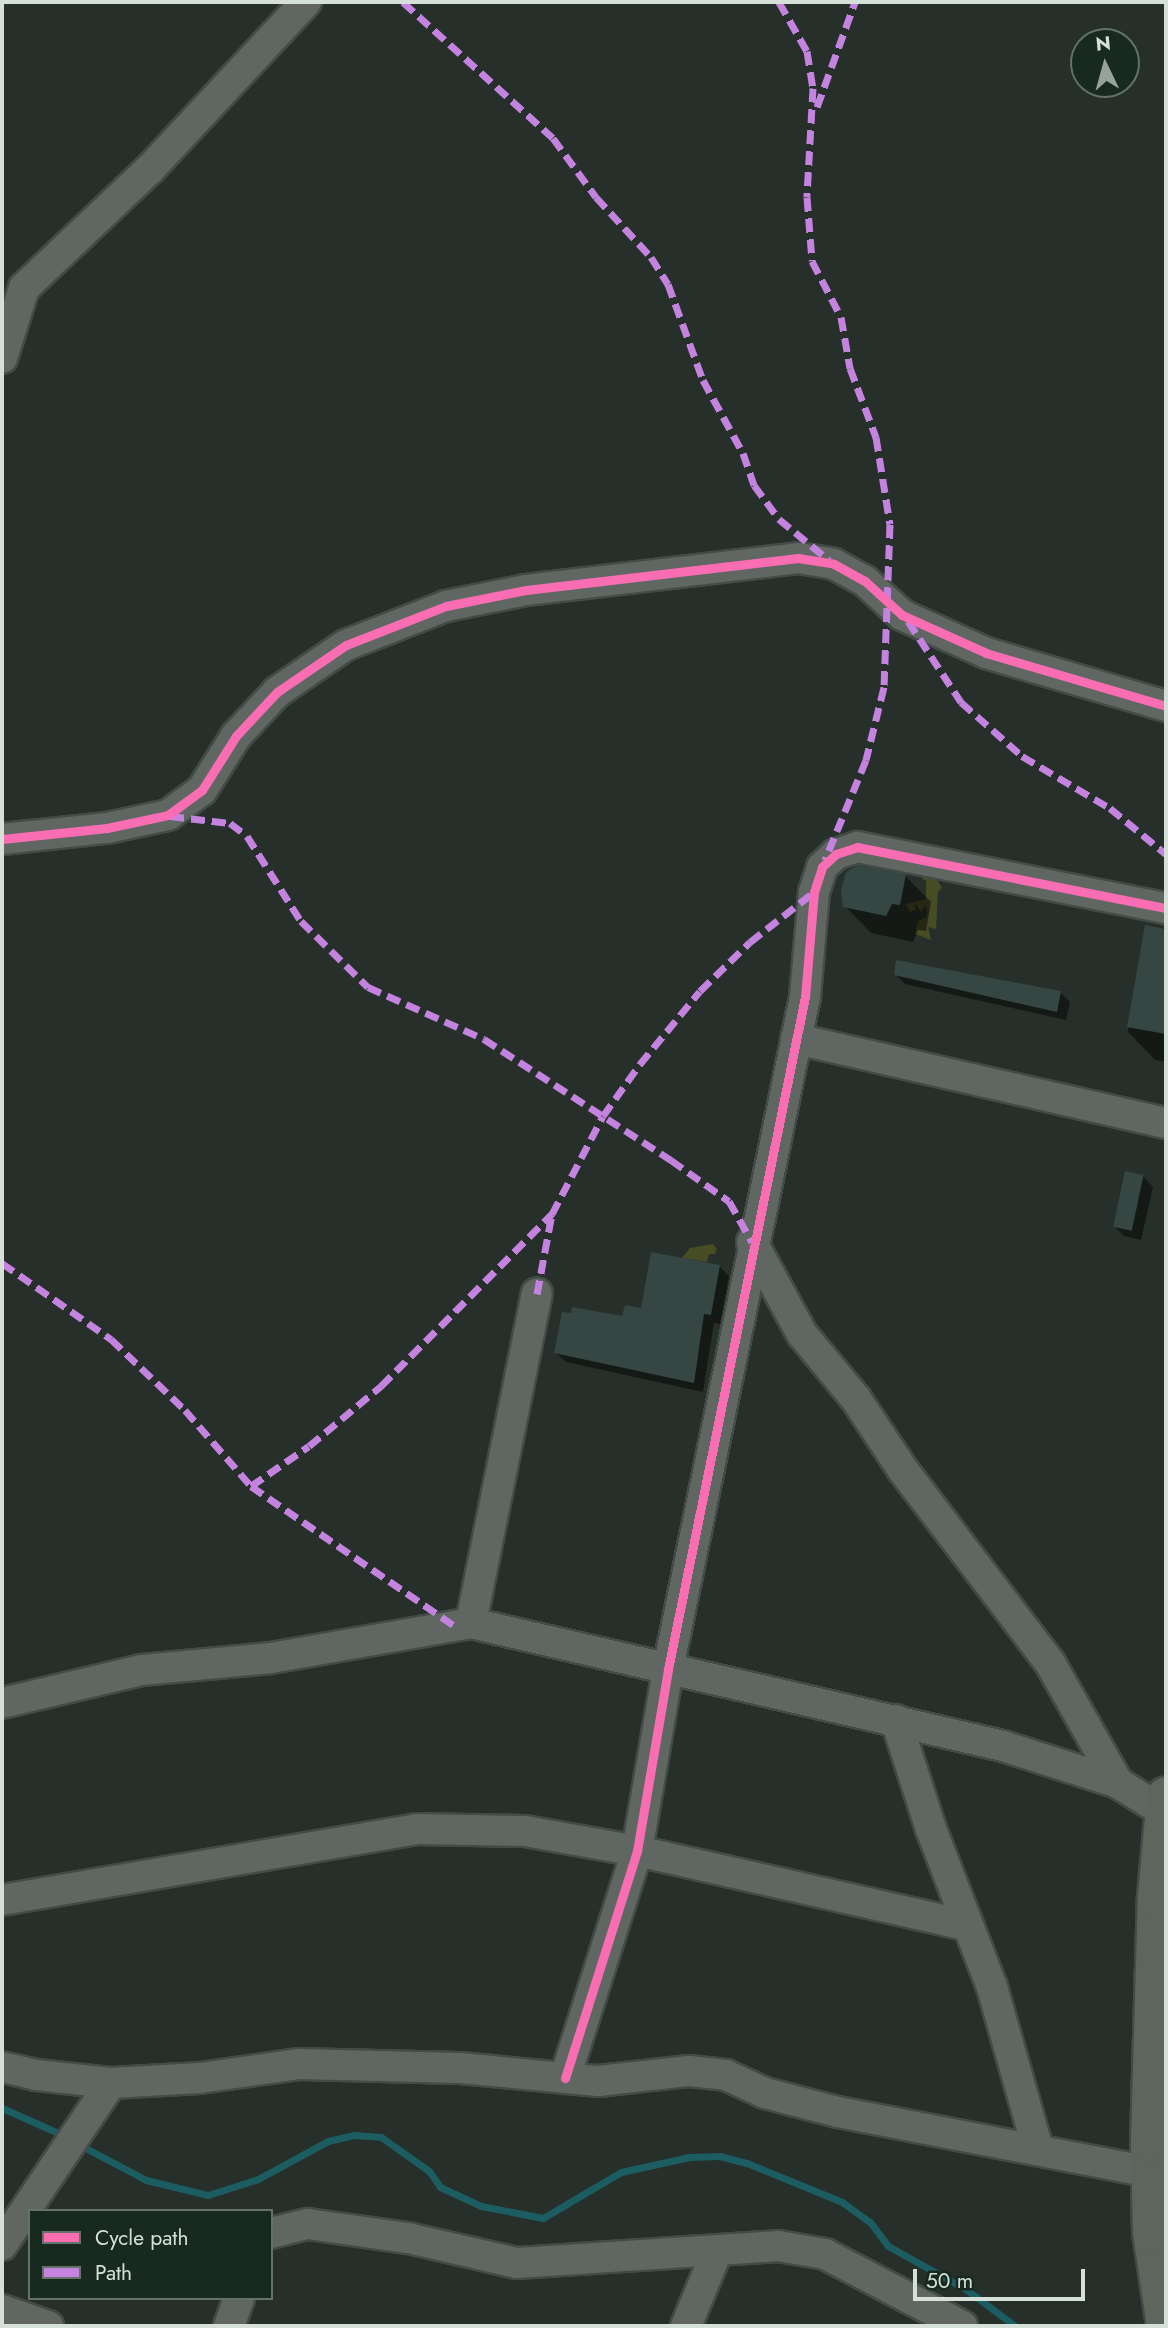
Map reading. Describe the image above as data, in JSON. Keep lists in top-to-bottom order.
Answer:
{
  "legend": ["Cycle path", "Path"],
  "scale_bar": "50 m",
  "north": "top"
}
